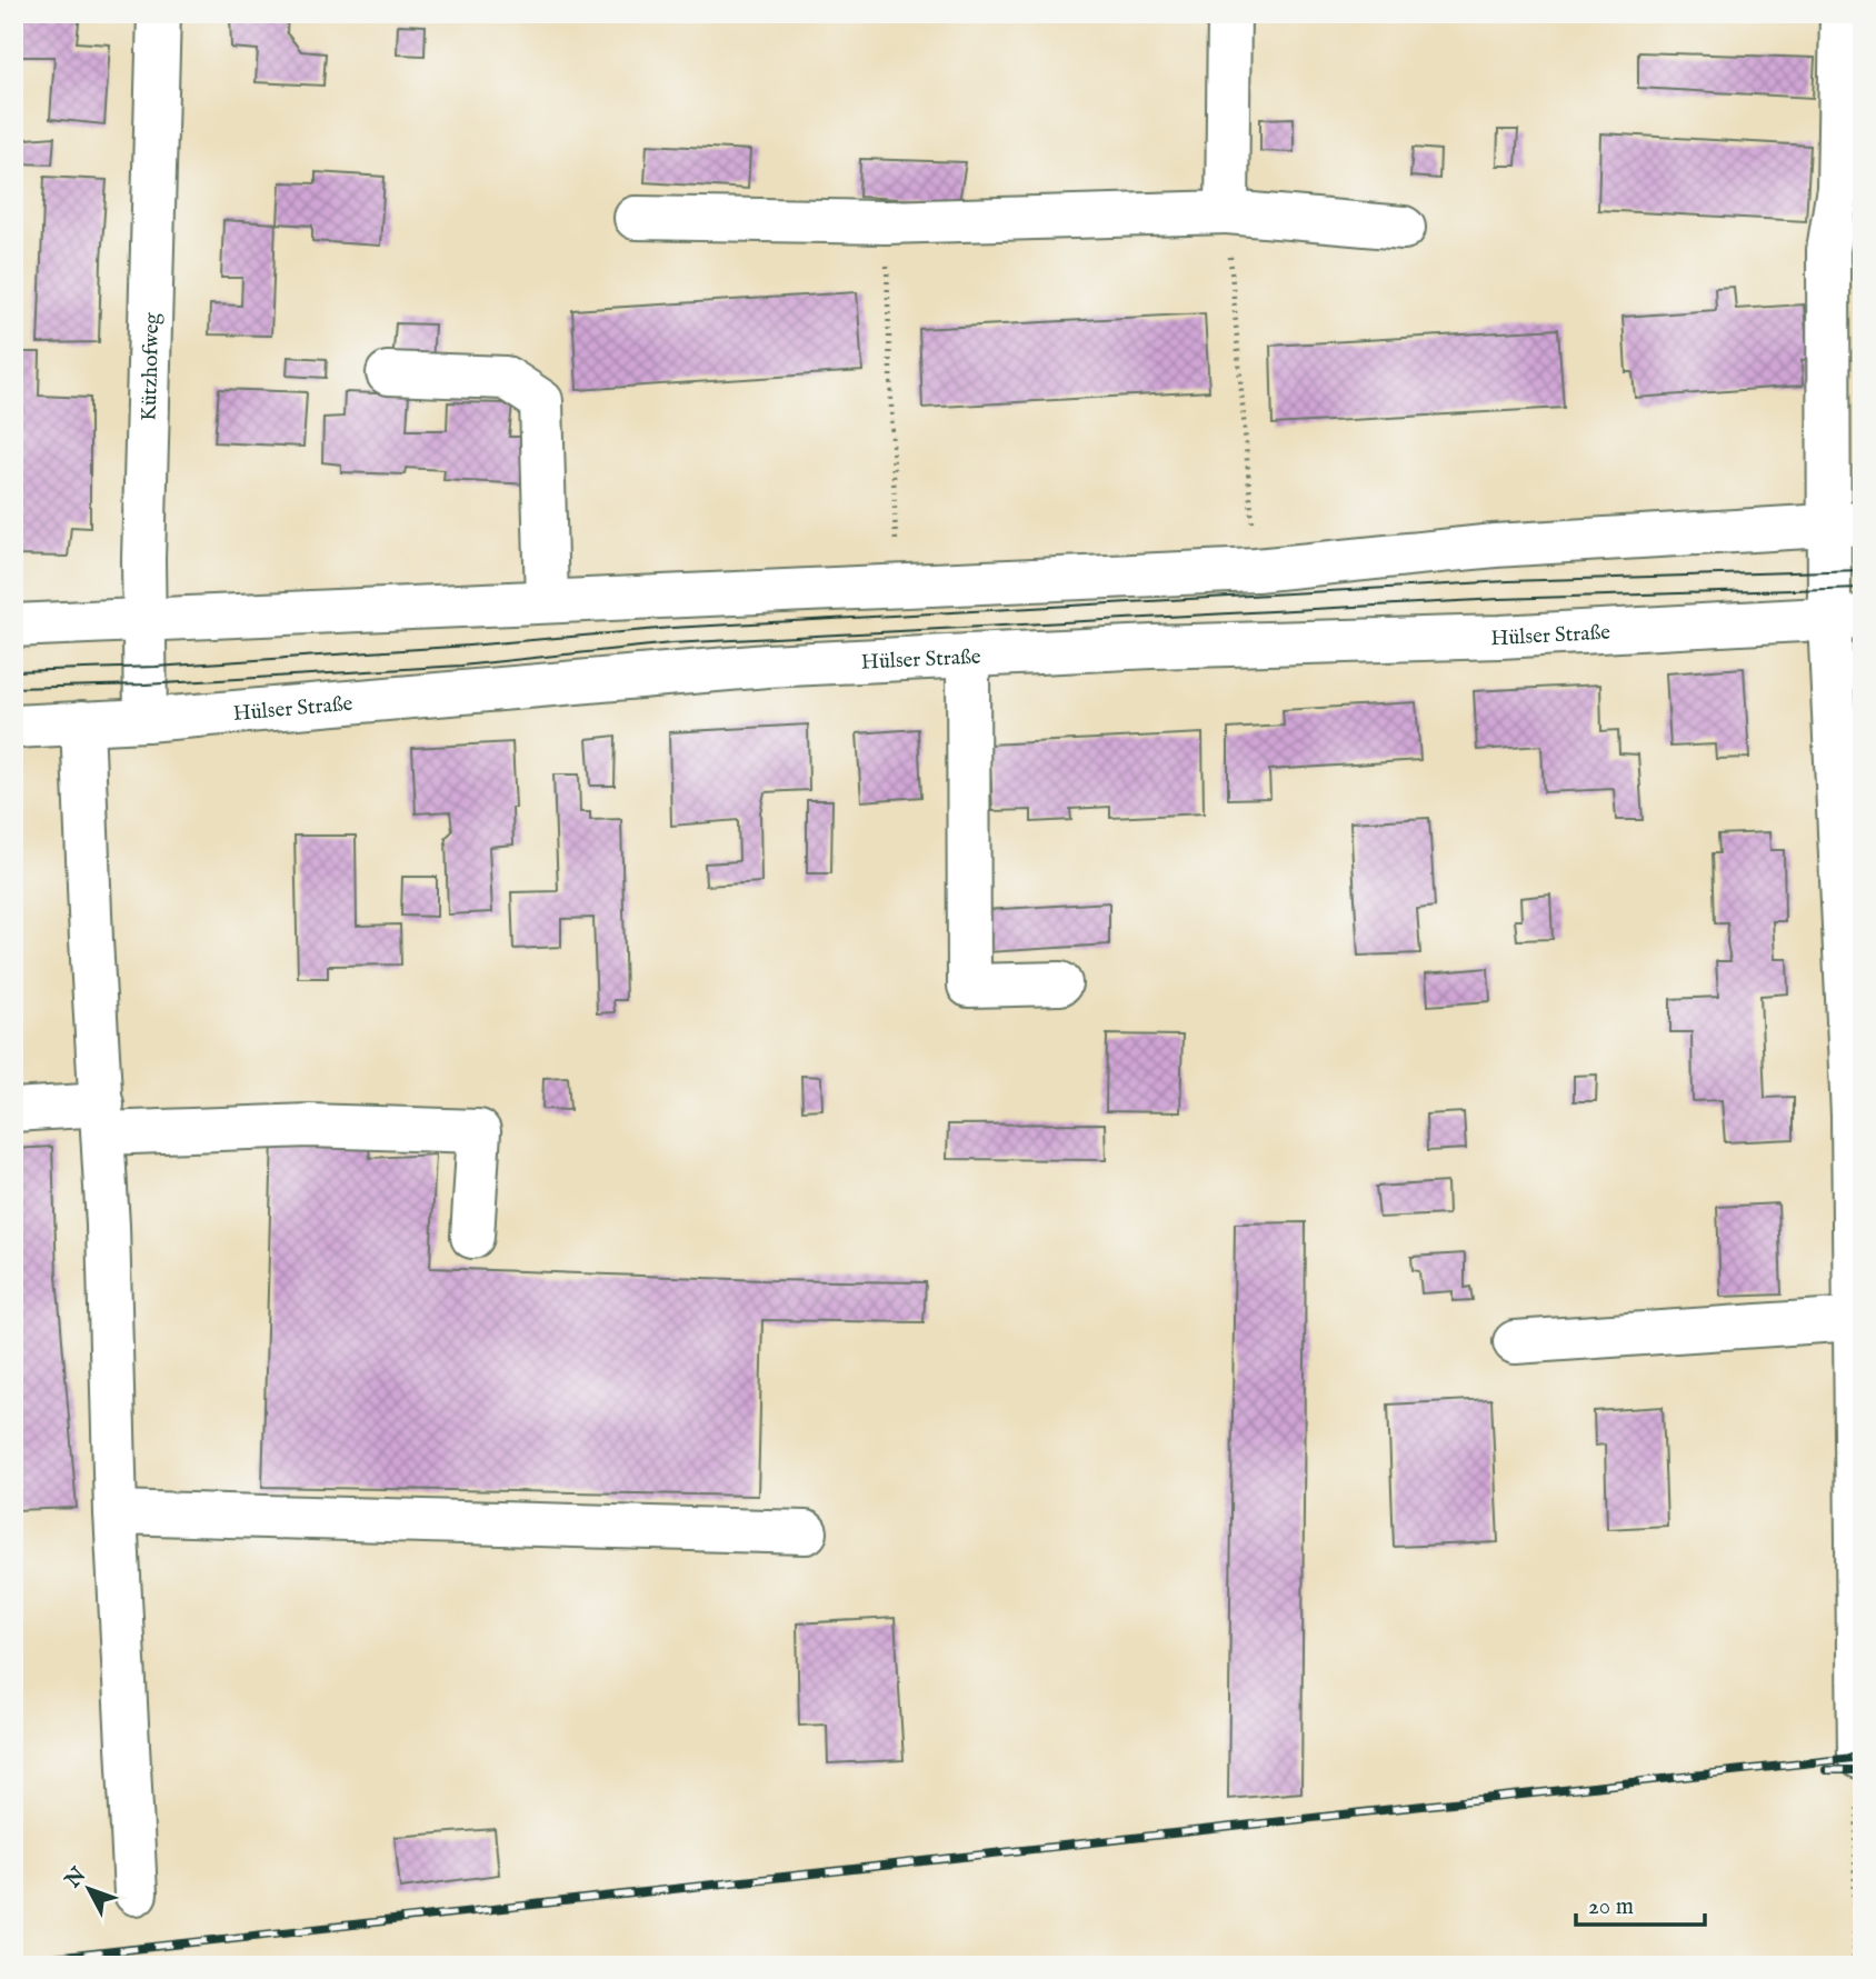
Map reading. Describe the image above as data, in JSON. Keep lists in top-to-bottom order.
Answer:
{
  "streets": {
    "street": ["Kützhofweg", "Hülser Straße"]
  },
  "crossings": [
    ["Kützhofweg", "Hülser Straße"]
  ],
  "scale_bar": "20 m",
  "north": "top left"
}
